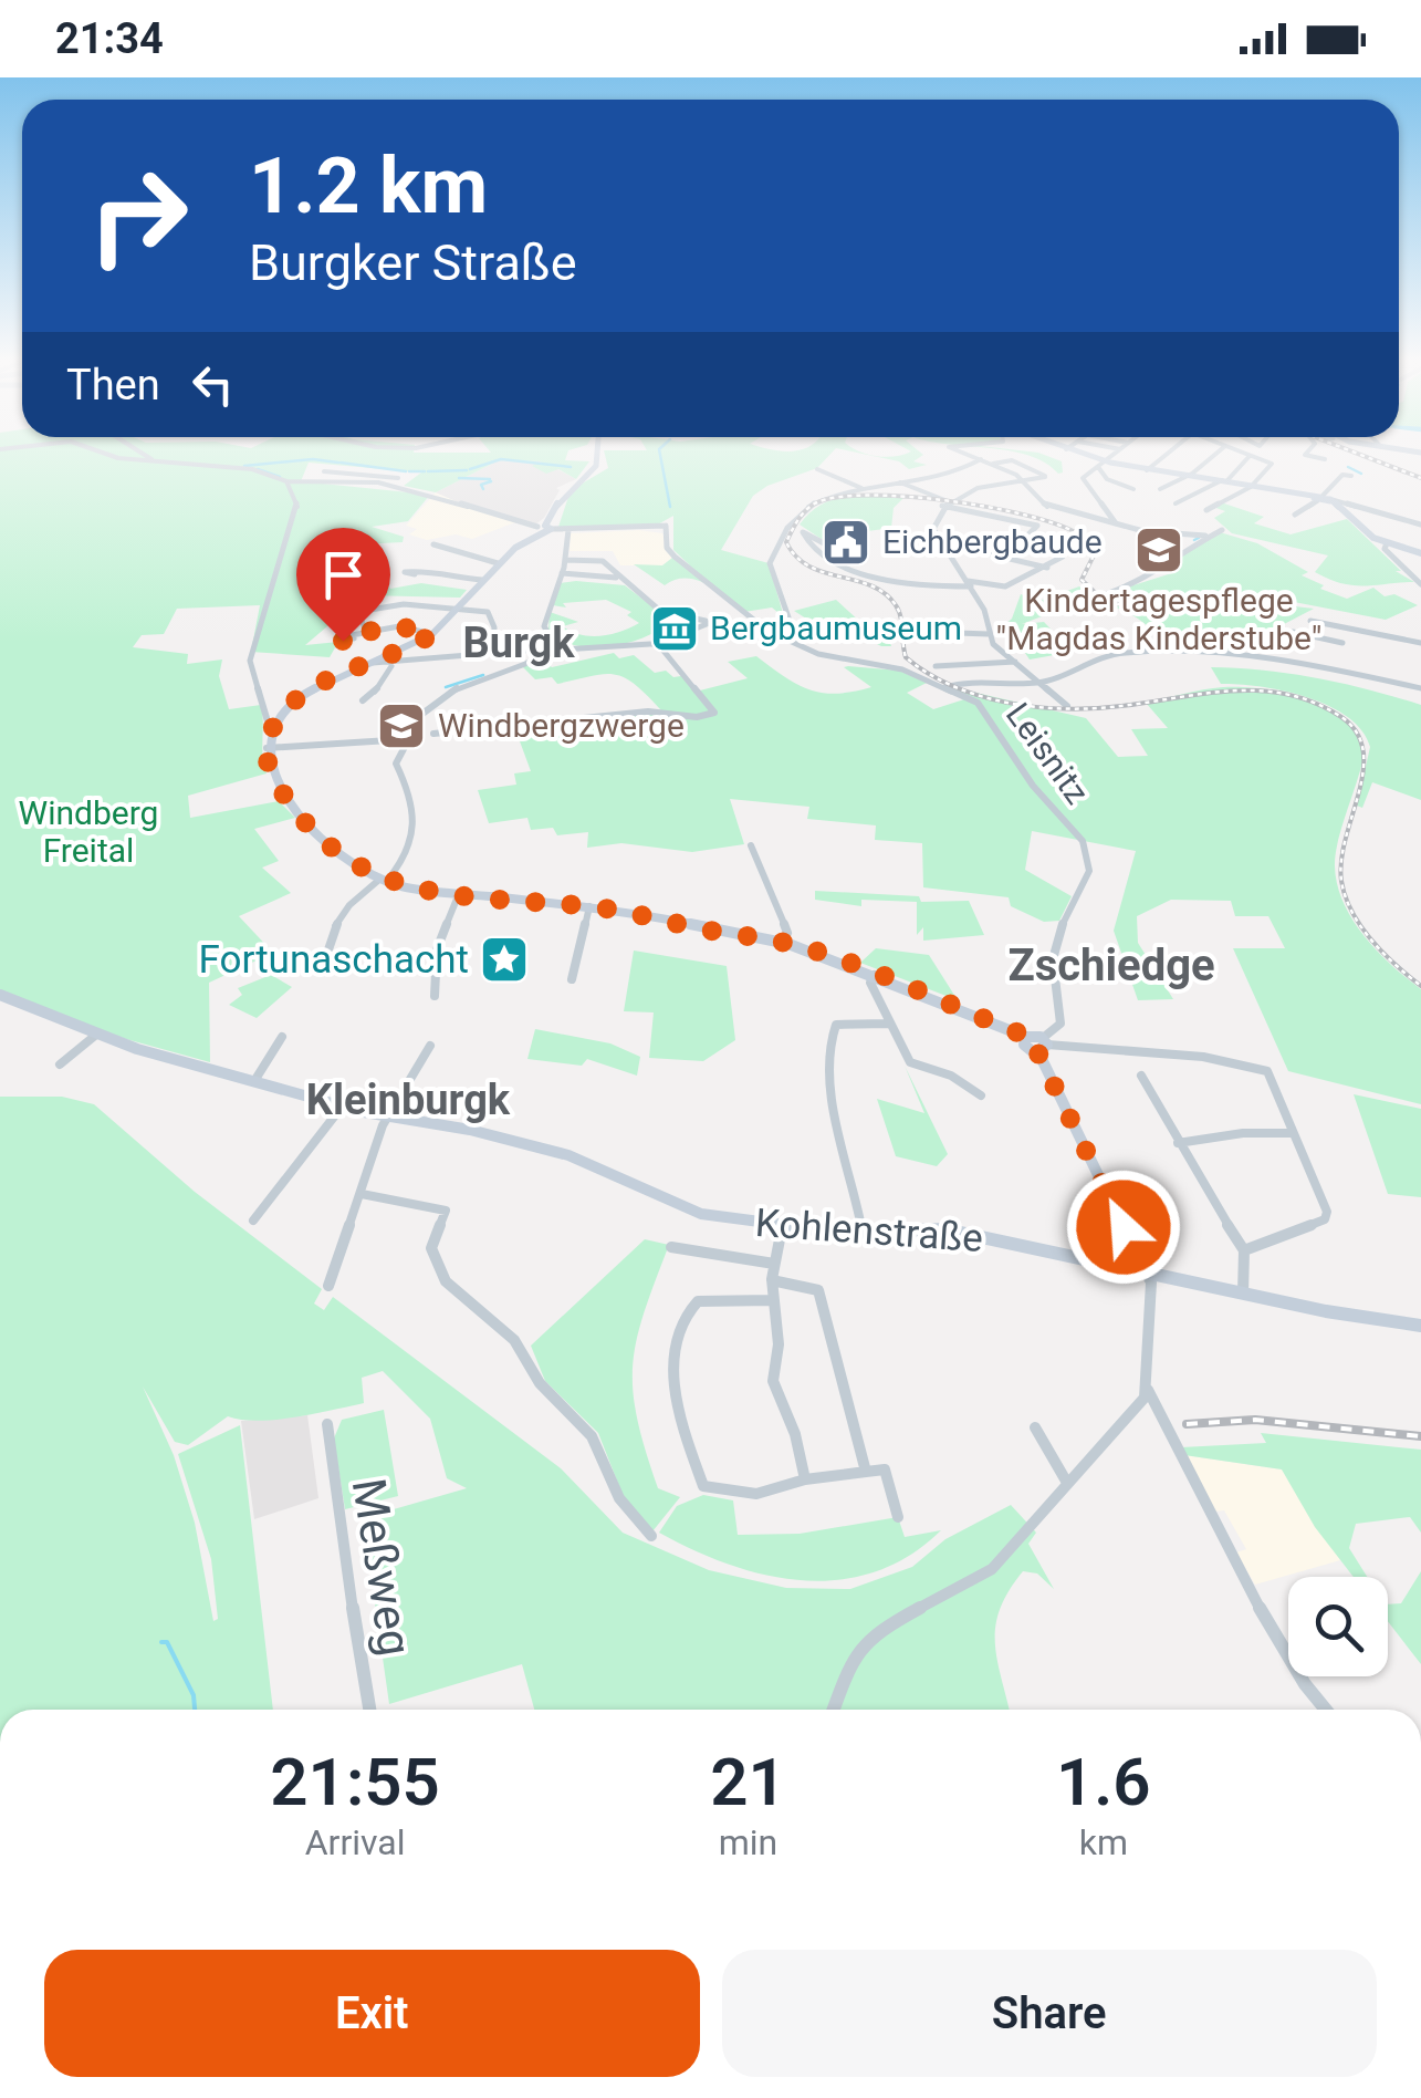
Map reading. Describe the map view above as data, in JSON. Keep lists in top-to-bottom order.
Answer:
{
  "streets": {
    "main road": ["Kohlenstraße"],
    "street": ["Leisnitz", "Meßweg"]
  },
  "districts": ["Burgk", "Zschiedge", "Kleinburgk"],
  "parks": ["Windberg Freital"],
  "places": {
    "public building": ["Eichbergbaude"],
    "school or university": ["Kindertagespflege \"Magdas Kinderstube\"", "Windbergzwerge"],
    "museum": ["Bergbaumuseum"],
    "place": ["Fortunaschacht"]
  },
  "page": {
    "status": "21:34",
    "turn": ["1.2 km", "Burgker Straße"],
    "then": "Then",
    "eta": [
      "21:55",
      "Arrival",
      "21",
      "min",
      "1.6",
      "km"
    ],
    "buttons": ["Exit", "Share"]
  }
}
